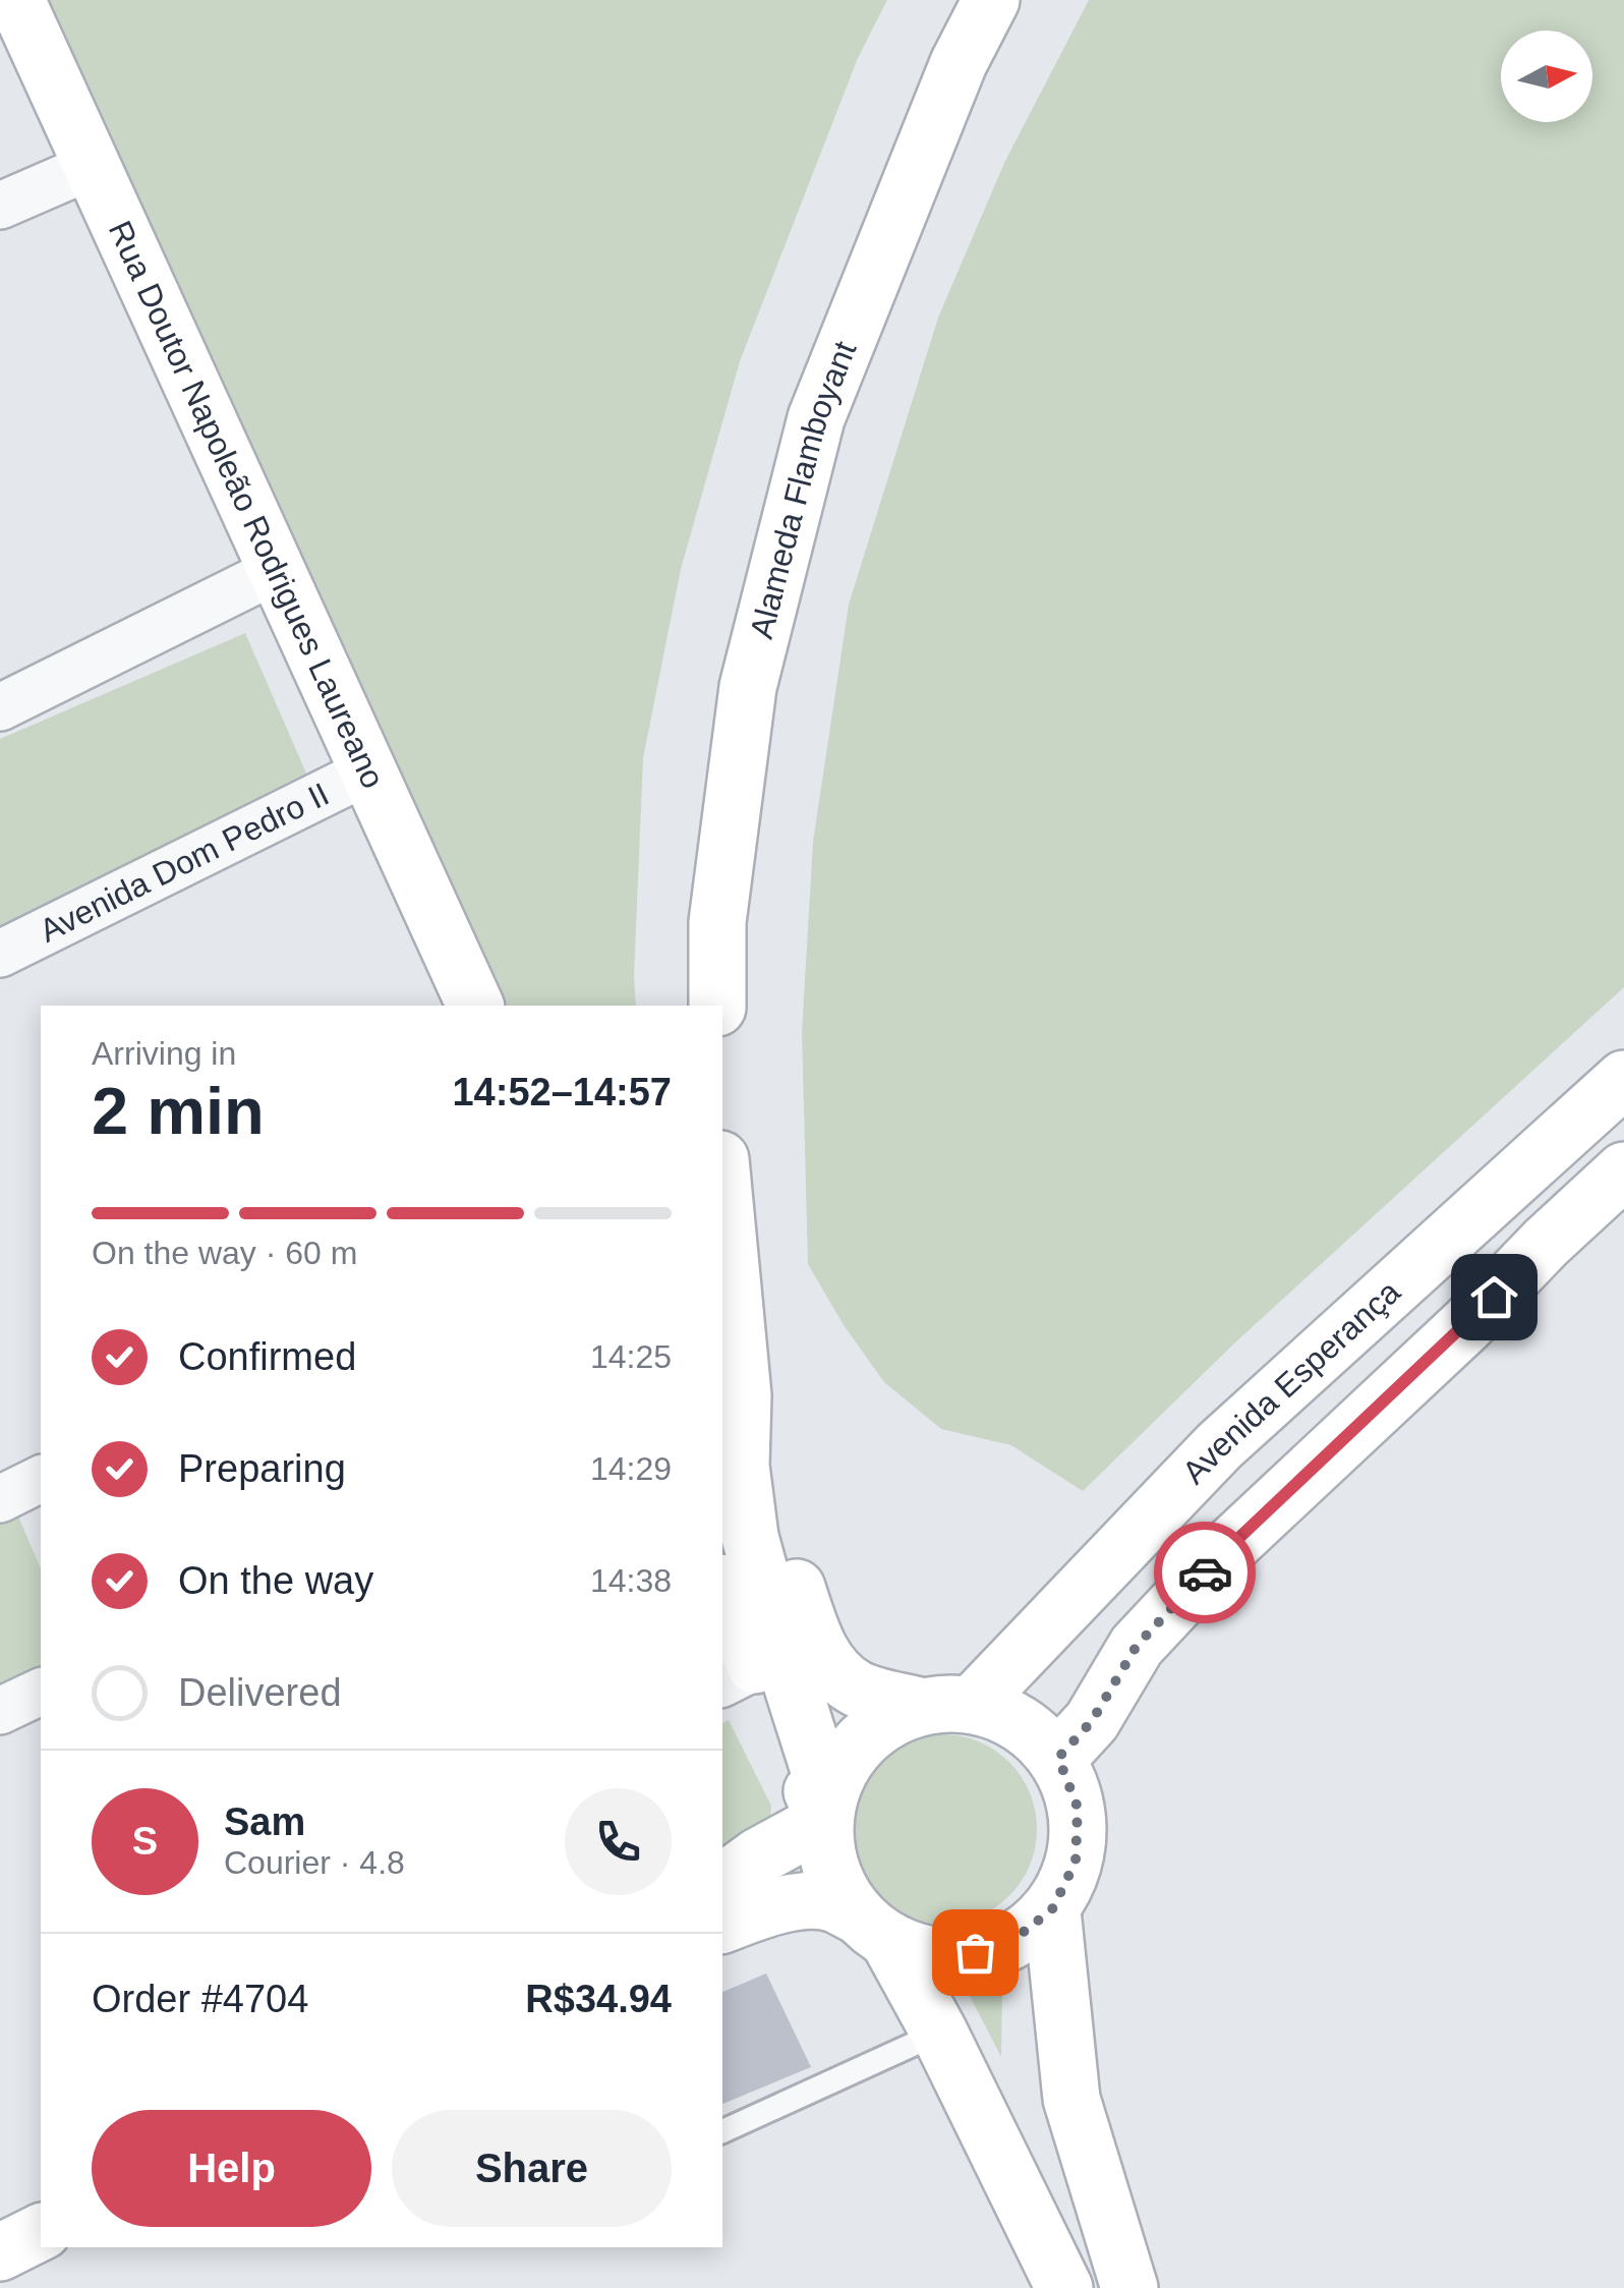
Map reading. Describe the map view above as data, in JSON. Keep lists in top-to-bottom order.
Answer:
{
  "streets": {
    "main road": ["Alameda Flamboyant", "Rua Doutor Napoleão Rodrigues Laureano", "Avenida Esperança"],
    "street": ["Avenida Dom Pedro II"]
  },
  "crossings": [
    ["Rua Doutor Napoleão Rodrigues Laureano", "Avenida Dom Pedro II"]
  ],
  "north": "right",
  "page": {
    "heading": ["2 min", "Arriving in", "14:52–14:57"],
    "panel": [
      "Sam",
      "Courier · 4.8",
      "Order #4704",
      "R$34.94"
    ],
    "bar": "On the way · 60 m",
    "list": [
      ["Confirmed", "14:25"],
      ["Preparing", "14:29"],
      ["On the way", "14:38"],
      "Delivered"
    ],
    "round": "S",
    "buttons": ["Help", "Share"]
  }
}
